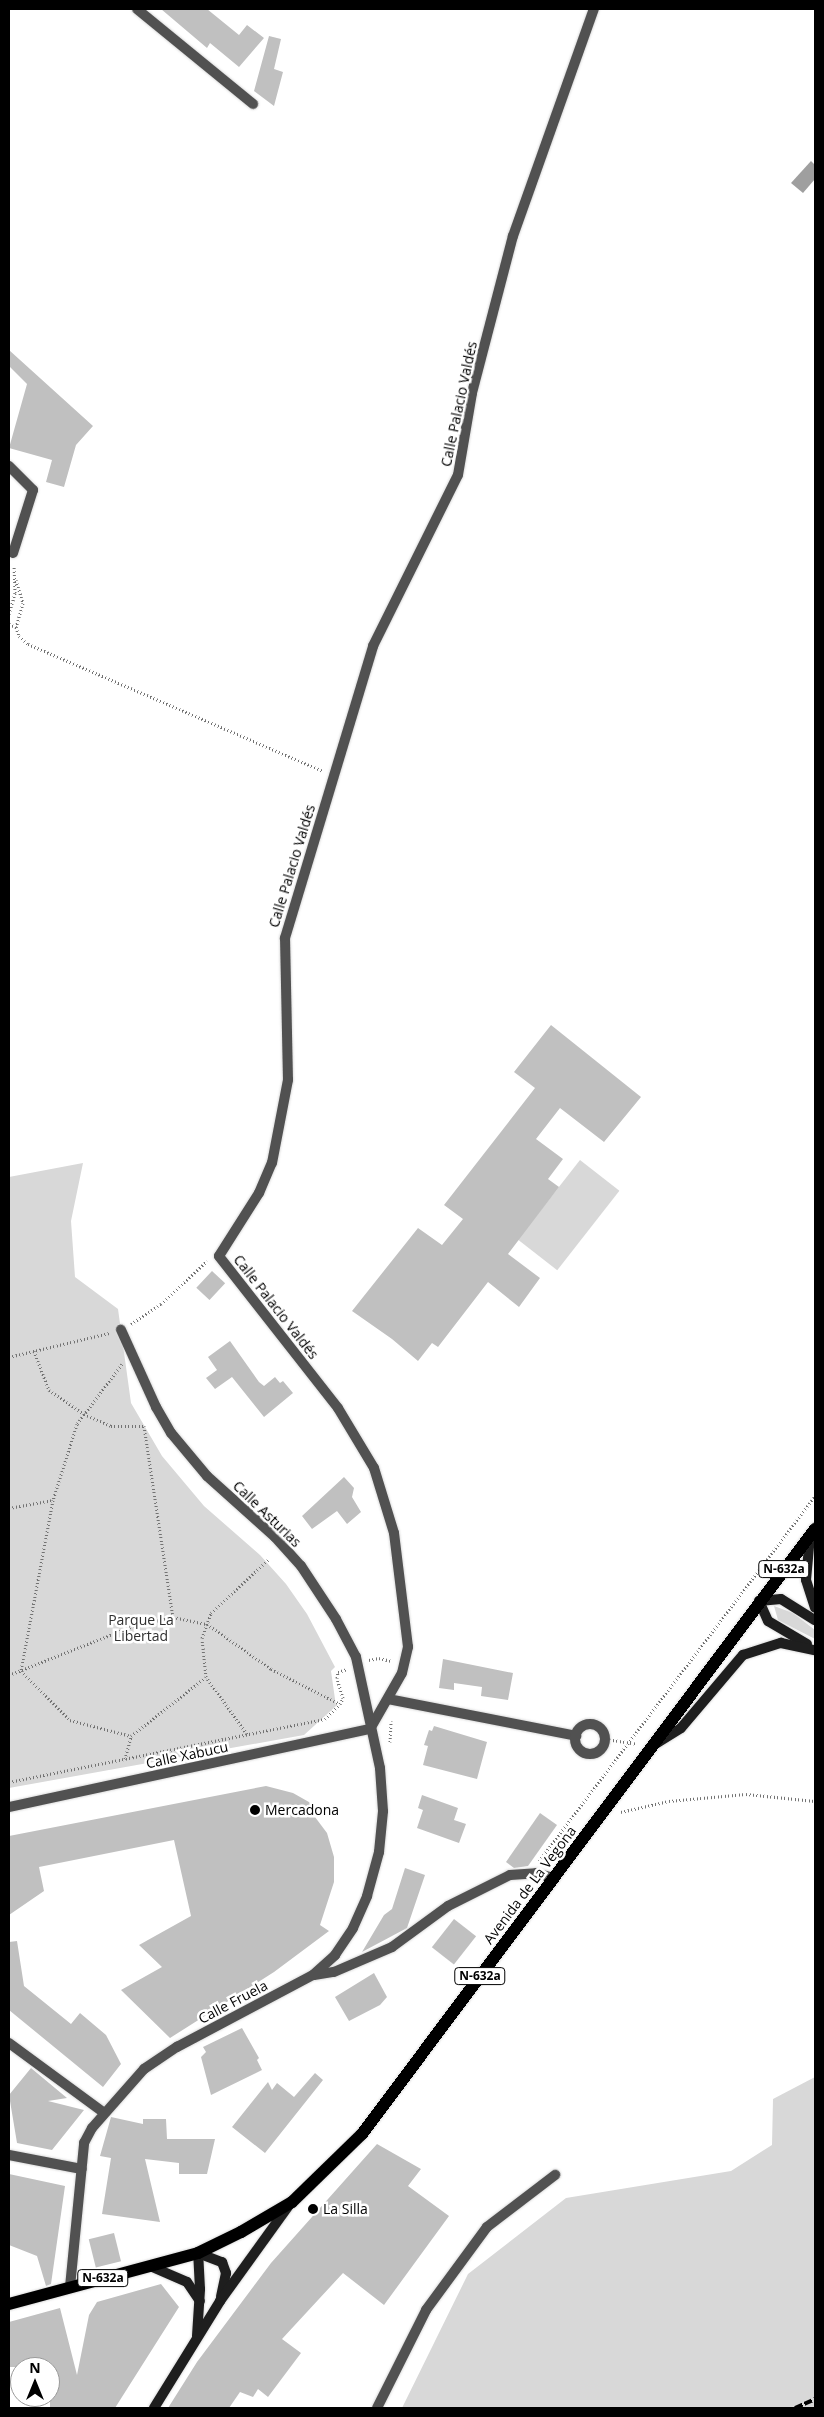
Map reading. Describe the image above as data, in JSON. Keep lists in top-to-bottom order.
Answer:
{
  "streets": {
    "main road": ["N-632a", "Avenida de La Vegona"],
    "street": [
      "Calle Palacio Valdés",
      "Calle Asturias",
      "Calle Xabucu",
      "Calle Fruela"
    ]
  },
  "crossings": [
    ["Calle Palacio Valdés", "Calle Asturias"],
    ["Calle Palacio Valdés", "Calle Xabucu"],
    ["Calle Palacio Valdés", "Calle Fruela"],
    ["Calle Asturias", "Calle Xabucu"],
    ["Calle Asturias", "Calle Fruela"],
    ["N-632a", "Avenida de La Vegona"],
    ["N-632a", "Calle Fruela"],
    ["Calle Xabucu", "Calle Fruela"]
  ],
  "parks": ["Parque La Libertad"],
  "places": ["Mercadona", "La Silla"],
  "north": "top"
}
